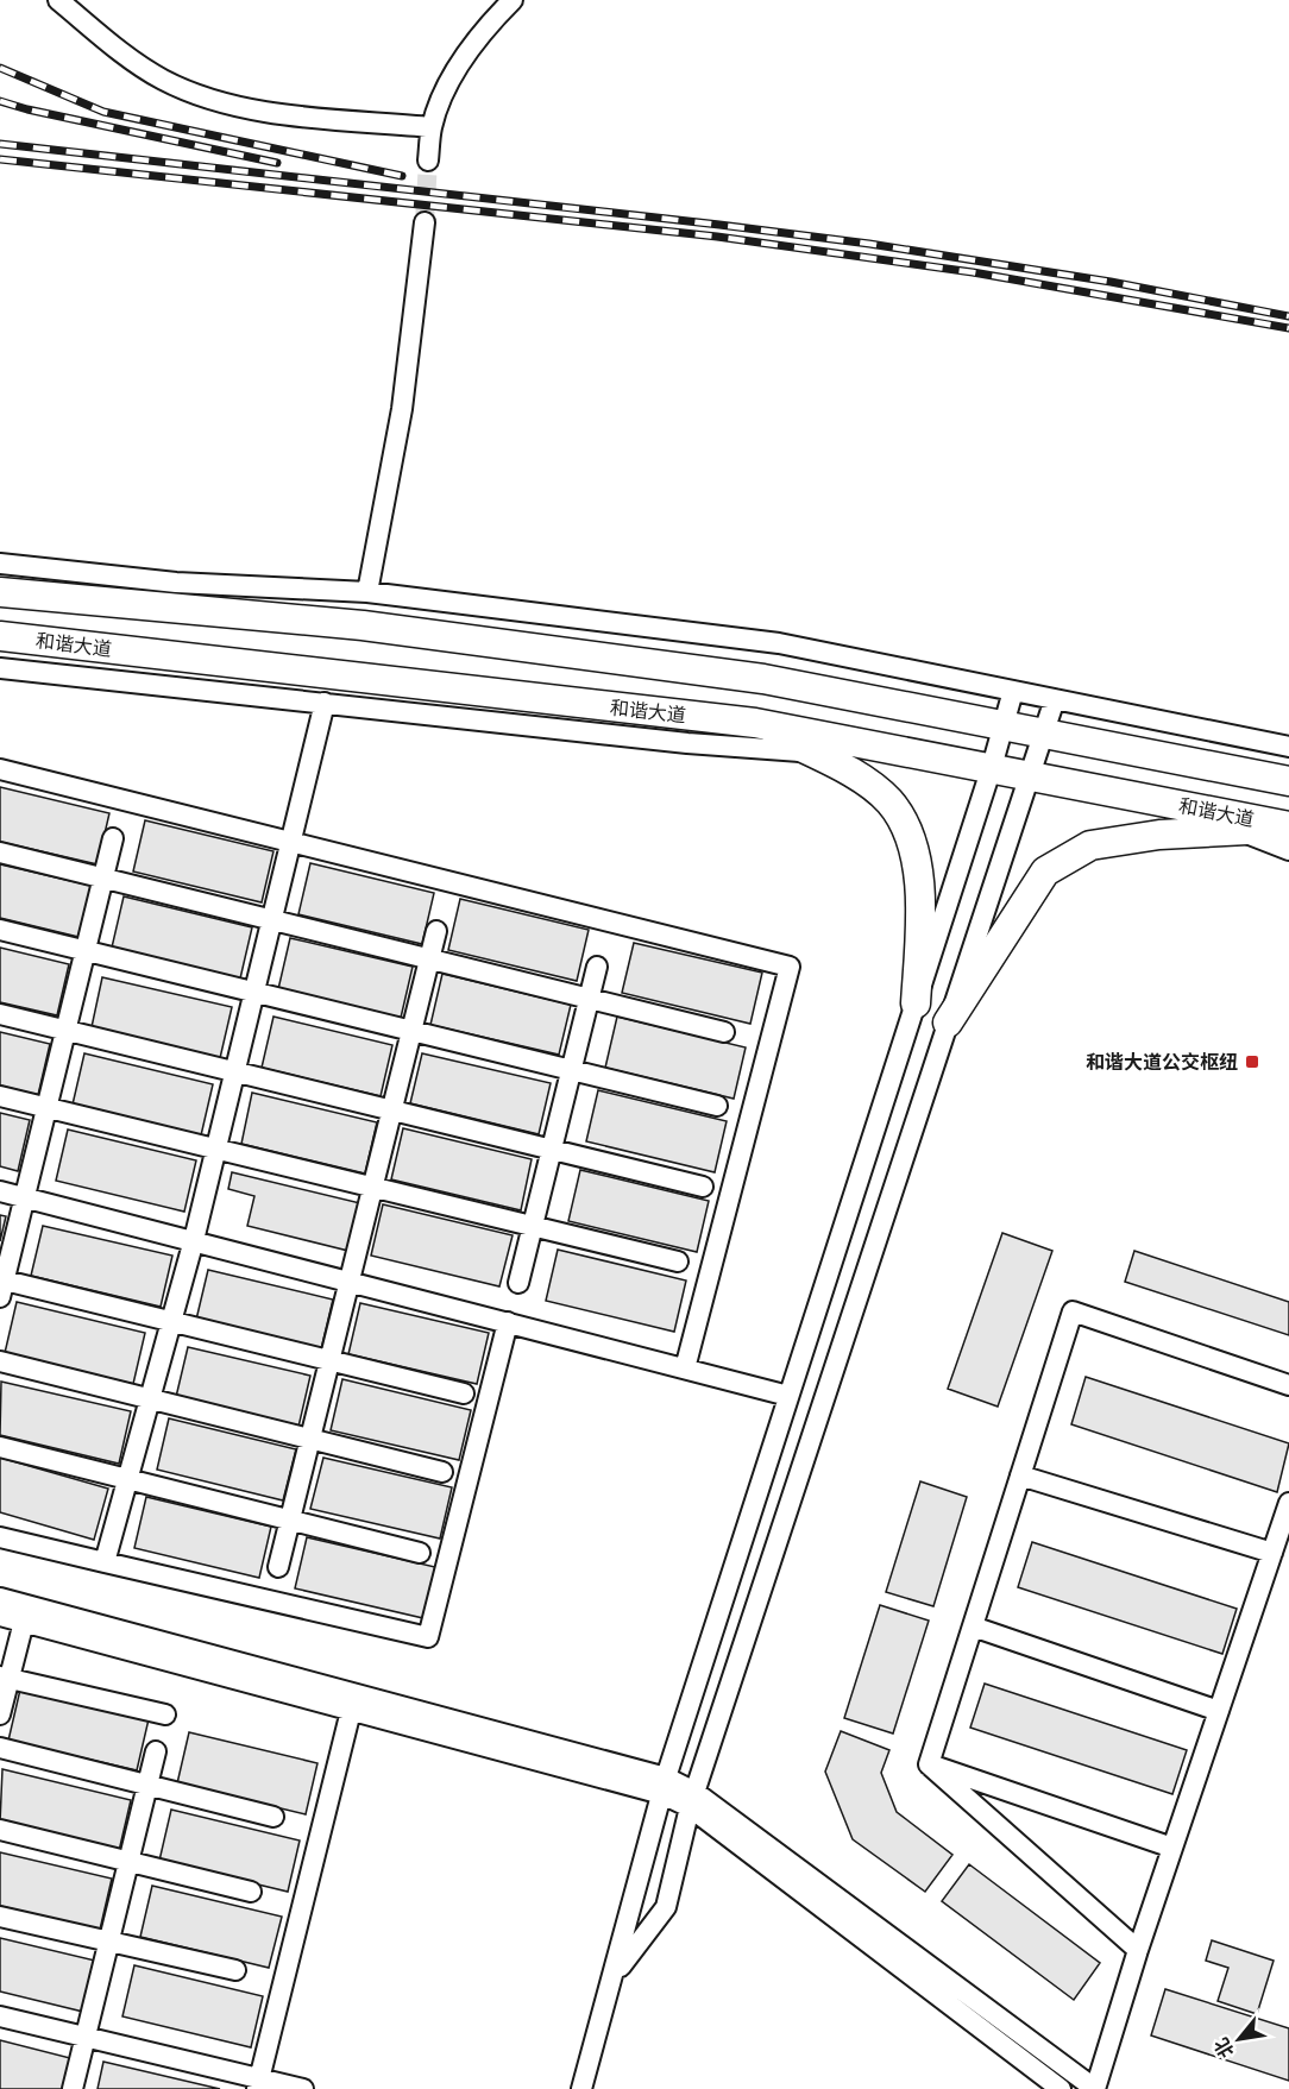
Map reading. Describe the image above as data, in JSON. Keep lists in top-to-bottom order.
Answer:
{
  "streets": {
    "highway": ["和谐大道"]
  },
  "places": {
    "transit": ["和谐大道公交枢纽"]
  },
  "north": "bottom left"
}
